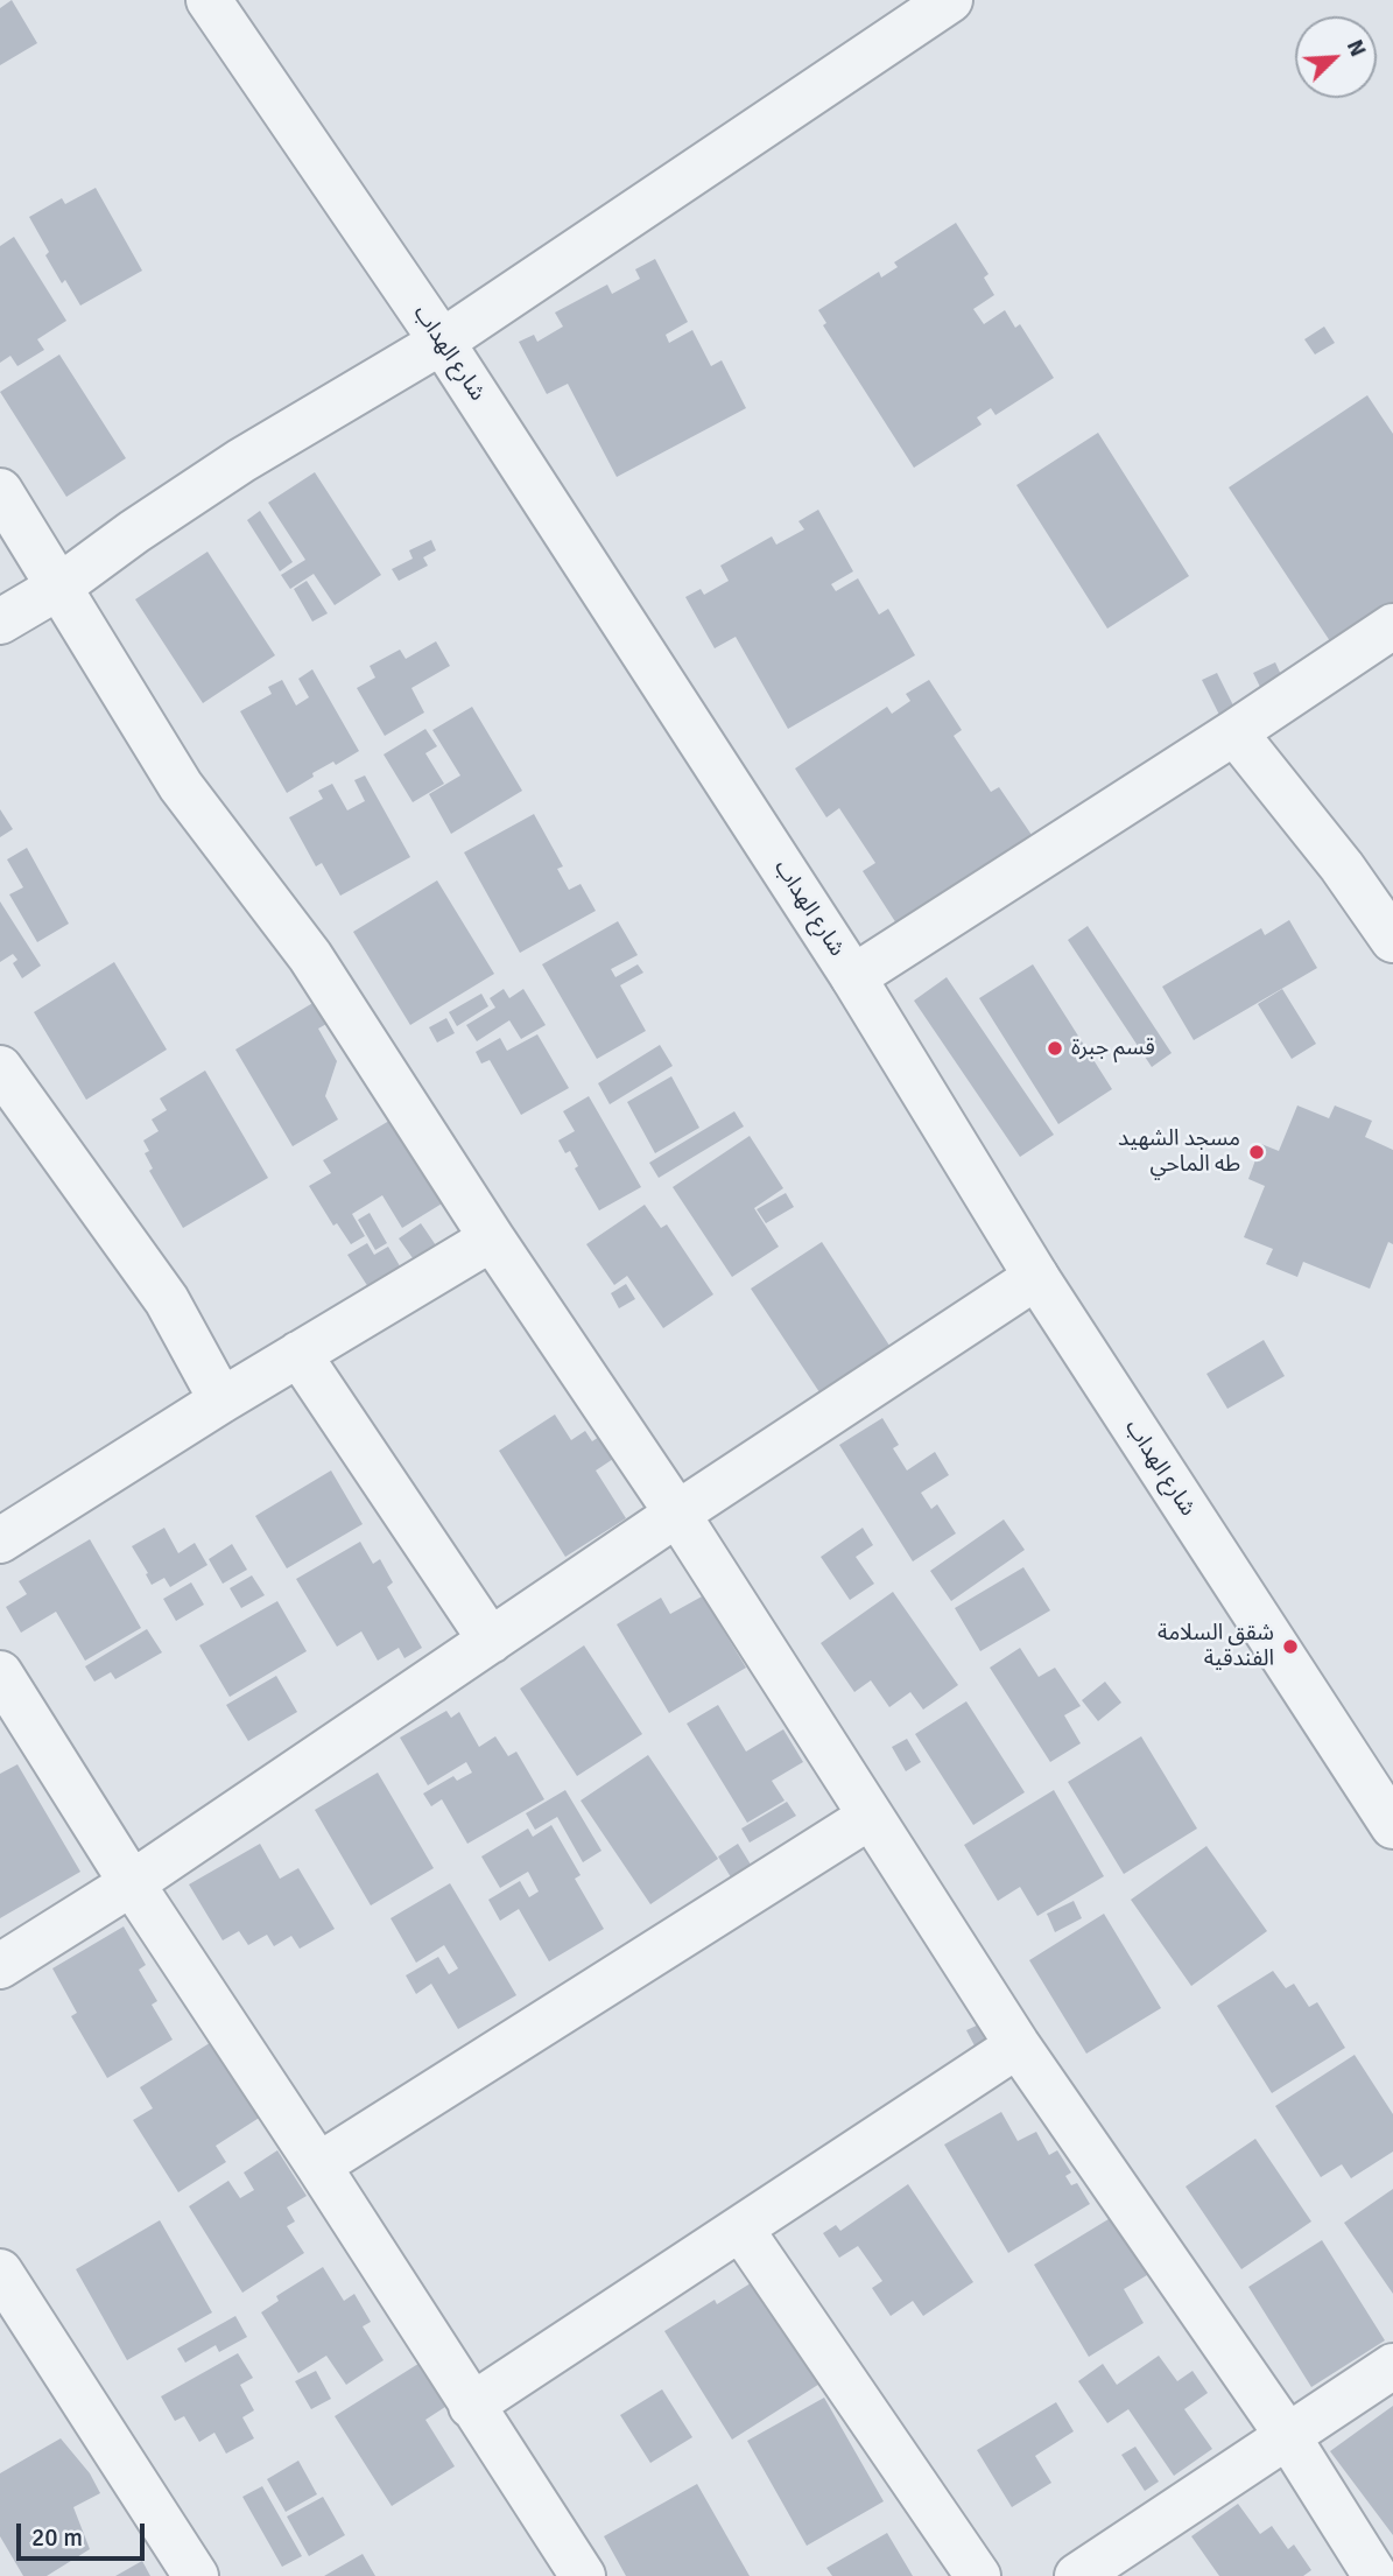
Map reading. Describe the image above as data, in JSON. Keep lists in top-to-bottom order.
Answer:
{
  "streets": {
    "street": ["شارع الهداب"]
  },
  "places": ["قسم جبرة", "مسجد الشهيد طه الماحي", "شقق السلامة الفندقية"],
  "scale_bar": "20 m",
  "north": "top right"
}
